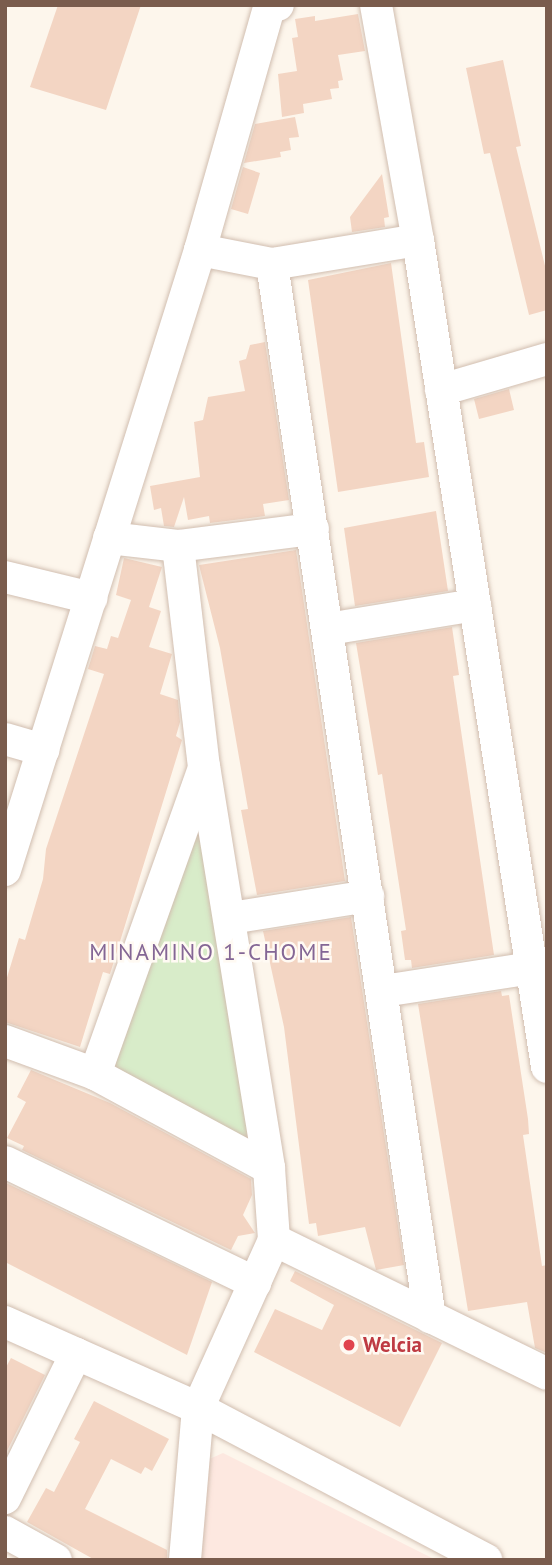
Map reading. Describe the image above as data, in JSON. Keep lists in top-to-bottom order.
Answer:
{
  "districts": ["MINAMINO 1-CHOME"],
  "places": ["Welcia"]
}
